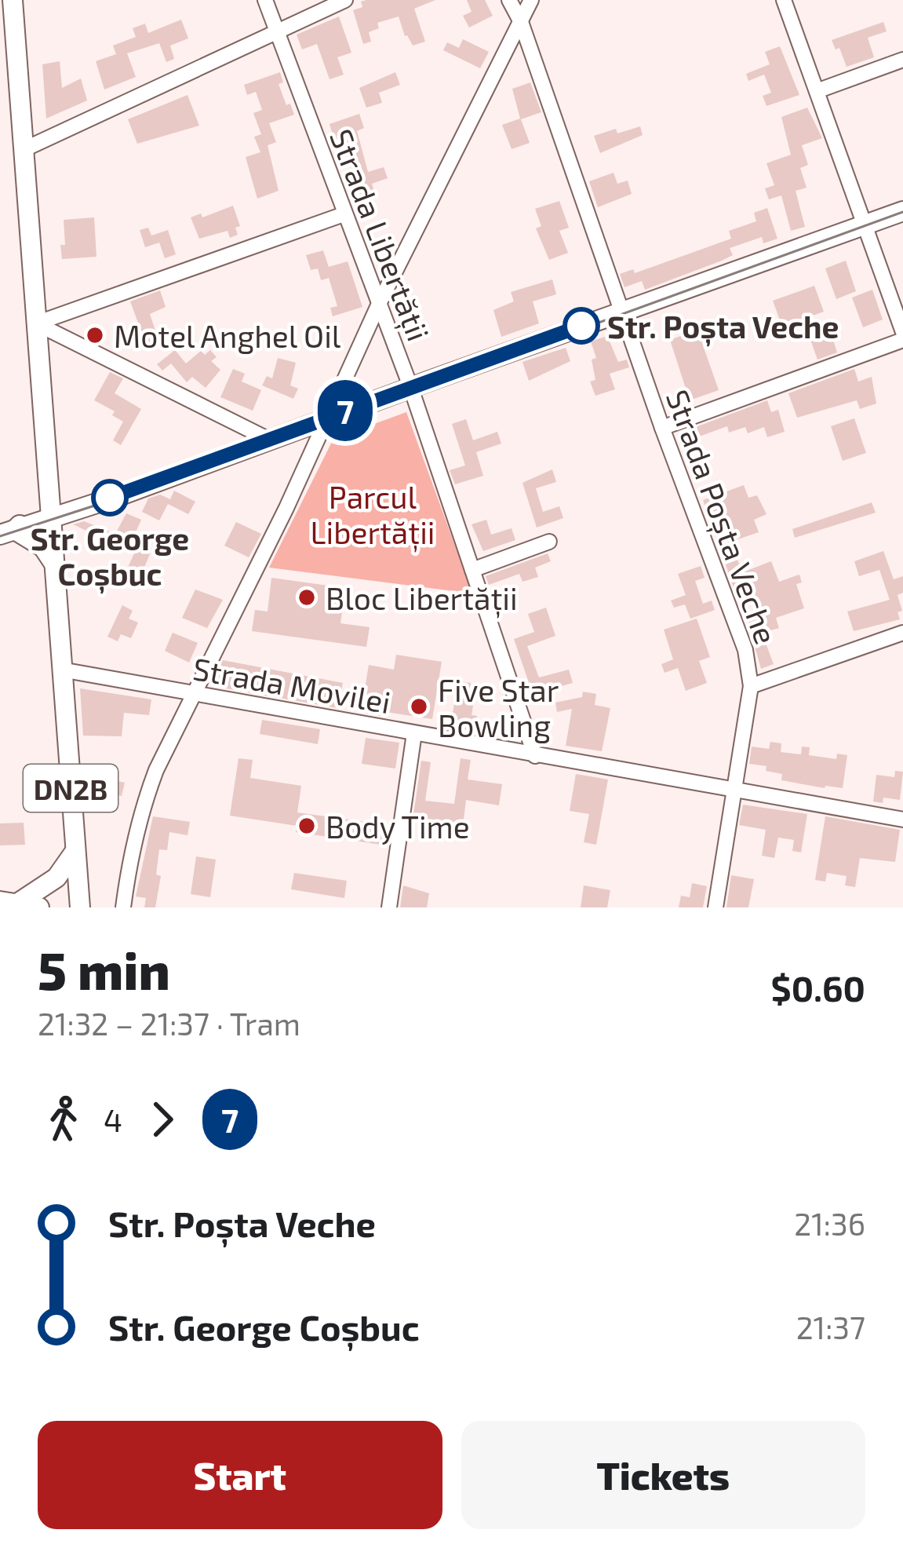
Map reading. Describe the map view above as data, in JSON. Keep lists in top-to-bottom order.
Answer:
{
  "streets": {
    "main road": ["DN2B"],
    "street": ["Strada Libertății", "Strada Poșta Veche", "Strada Movilei"]
  },
  "crossings": [
    ["Strada Libertății", "Strada Movilei"],
    ["Strada Poșta Veche", "Strada Movilei"],
    ["Strada Movilei", "DN2B"]
  ],
  "parks": ["Parcul Libertății"],
  "places": [
    "Str. Poșta Veche",
    "Motel Anghel Oil",
    "Str. George Coșbuc",
    "Bloc Libertății",
    "Five Star Bowling",
    "Body Time"
  ],
  "lines": ["tram line 7"],
  "page": {
    "on_map": "7",
    "heading": ["5 min", "21:32 – 21:37 · Tram", "$0.60"],
    "legs": ["4", "7"],
    "list": [
      {
        "name": "Str. Poșta Veche",
        "value": "21:36"
      },
      {
        "name": "Str. George Coșbuc",
        "value": "21:37"
      }
    ],
    "buttons": ["Start", "Tickets"]
  }
}
